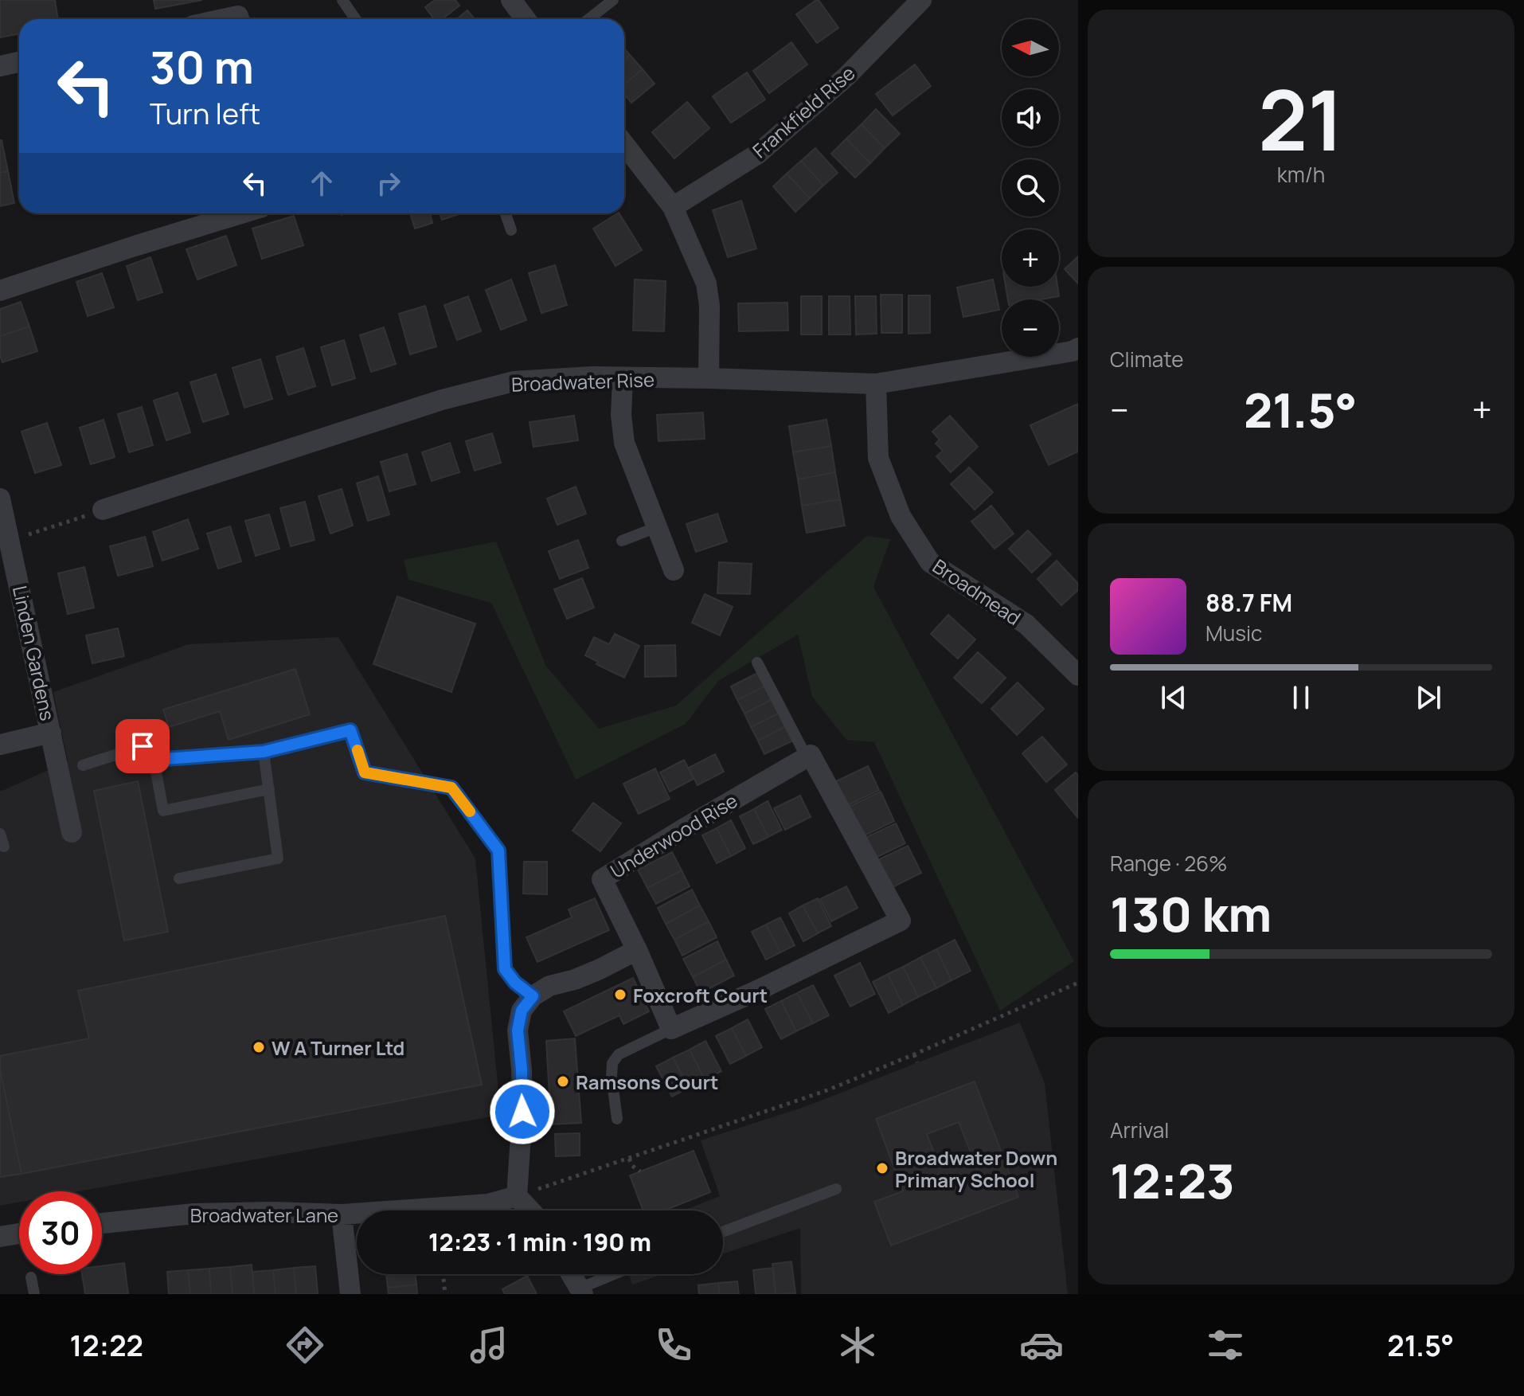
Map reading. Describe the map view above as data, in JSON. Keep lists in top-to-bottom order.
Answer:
{
  "streets": {
    "street": [
      "Frankfield Rise",
      "Broadwater Rise",
      "Broadmead",
      "Linden Gardens",
      "Underwood Rise",
      "Broadwater Lane"
    ]
  },
  "crossings": [
    ["Broadwater Rise", "Broadmead"]
  ],
  "places": [
    "Foxcroft Court",
    "W A Turner Ltd",
    "Ramsons Court",
    "Broadwater Down Primary School"
  ],
  "north": "left",
  "page": {
    "tile": [
      ["21", "km/h"],
      "Climate",
      ["Range · 26%", "130 km"],
      ["Arrival", "12:23"]
    ],
    "map_buttons": ["+", "−"],
    "turn": ["30 m", "Turn left"],
    "heat": ["−", "21.5°", "+"],
    "song": ["88.7 FM", "Music"],
    "limit": "30",
    "trip": "12:23 · 1 min · 190 m",
    "tabs": ["12:22", "21.5°"]
  }
}
